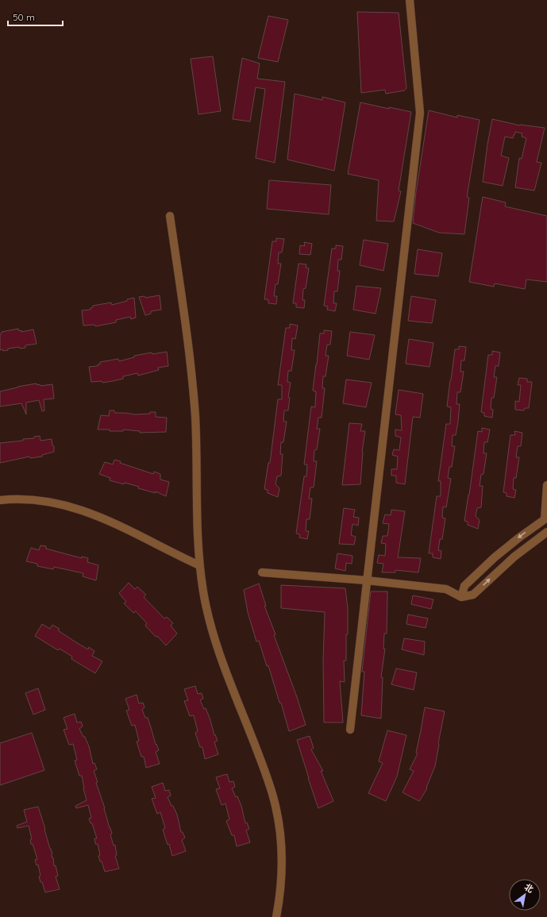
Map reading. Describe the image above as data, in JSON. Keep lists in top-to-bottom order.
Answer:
{
  "scale_bar": "50 m",
  "north": "top right"
}
